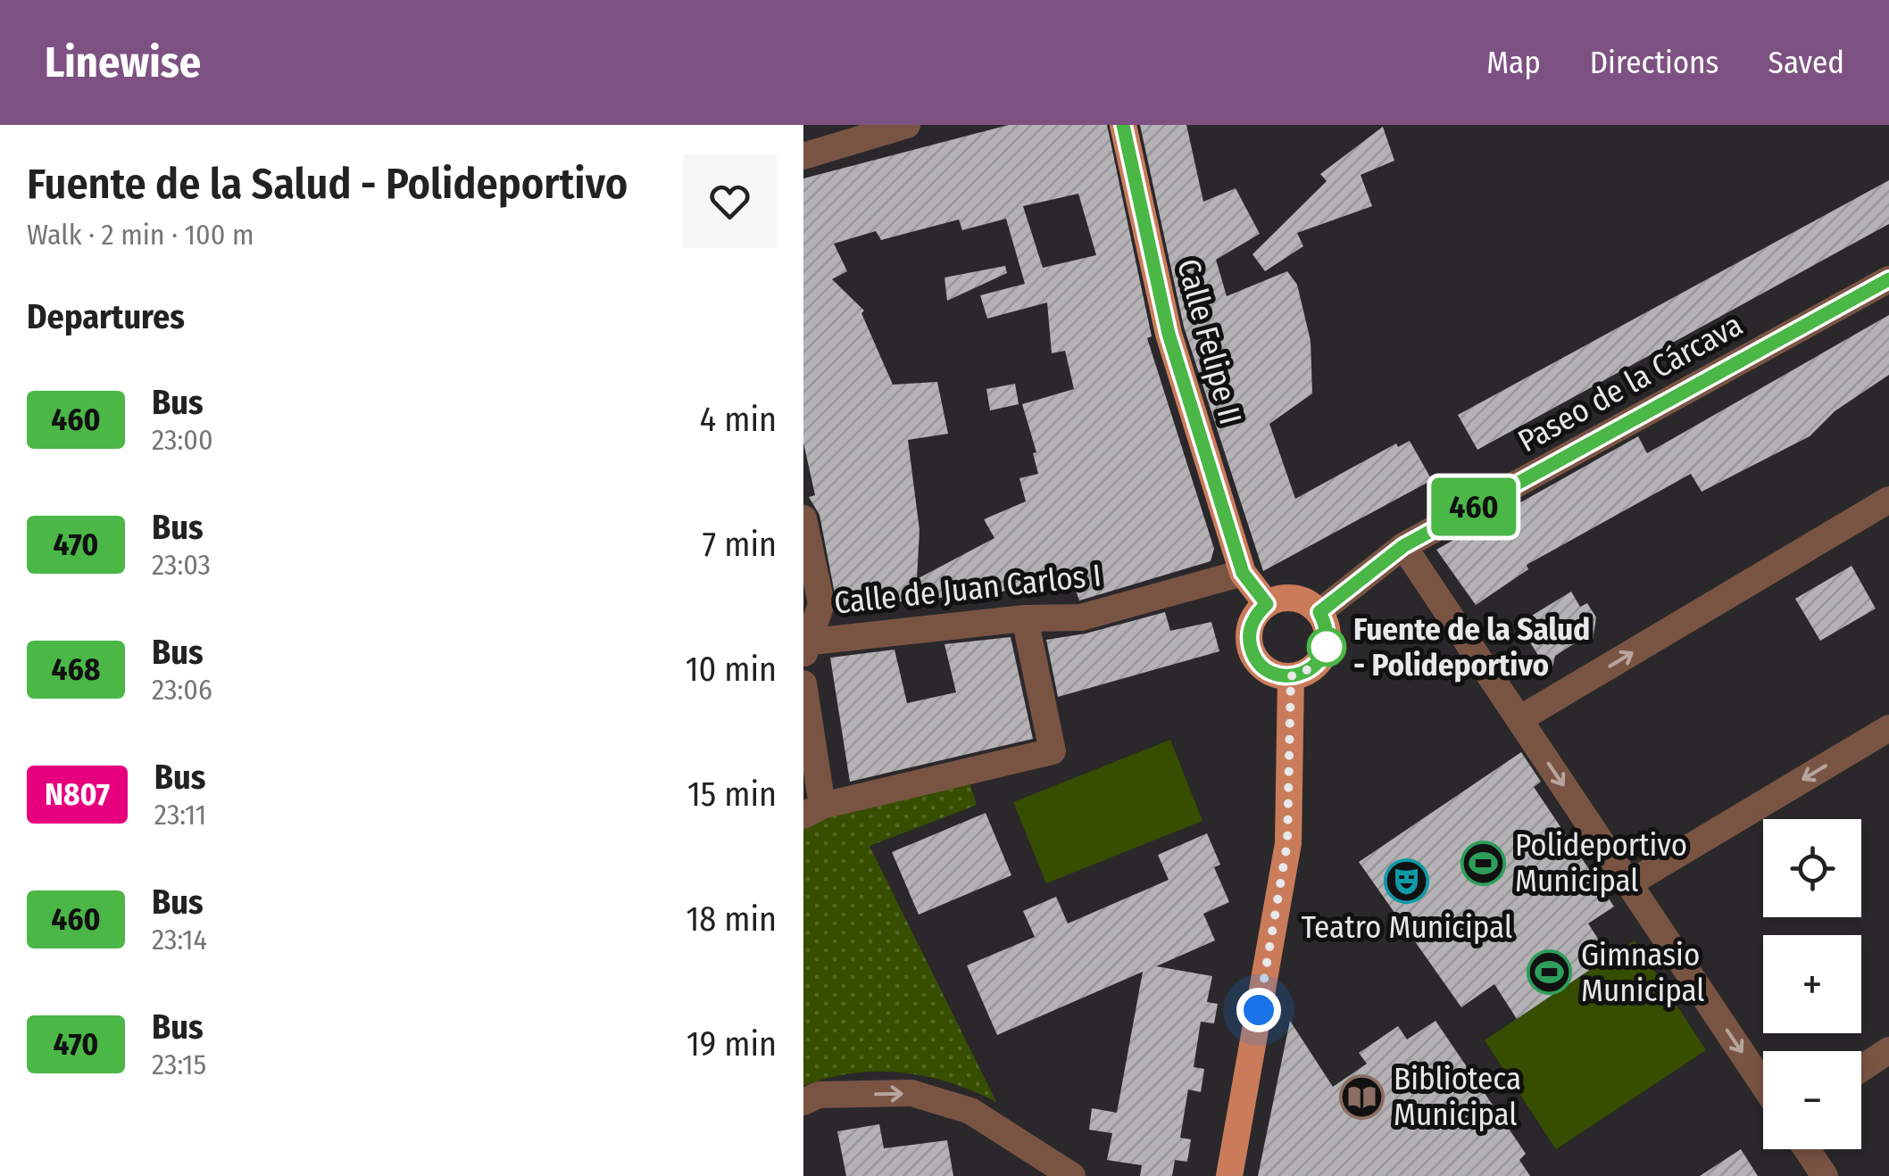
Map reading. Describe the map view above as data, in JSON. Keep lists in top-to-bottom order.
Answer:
{
  "streets": {
    "main road": ["Calle Felipe II"],
    "street": ["Paseo de la Cárcava", "Calle de Juan Carlos I"]
  },
  "crossings": [
    ["Calle Felipe II", "Calle de Juan Carlos I"]
  ],
  "places": {
    "other": ["Fuente de la Salud - Polideportivo"],
    "sports": ["Polideportivo Municipal", "Gimnasio Municipal"],
    "theatre": ["Teatro Municipal"],
    "library": ["Biblioteca Municipal"]
  },
  "lines": ["bus line 460"],
  "page": {
    "header": "Linewise",
    "nav": ["Map", "Directions", "Saved"],
    "heading": [
      ["Fuente de la Salud - Polideportivo", "Walk · 2 min · 100 m"],
      "Departures"
    ],
    "on_map": "460",
    "list": [
      {
        "mark": "460",
        "name": "Bus",
        "note": "23:00",
        "value": "4 min"
      },
      {
        "mark": "470",
        "name": "Bus",
        "note": "23:03",
        "value": "7 min"
      },
      {
        "mark": "468",
        "name": "Bus",
        "note": "23:06",
        "value": "10 min"
      },
      {
        "mark": "N807",
        "name": "Bus",
        "note": "23:11",
        "value": "15 min"
      },
      {
        "mark": "460",
        "name": "Bus",
        "note": "23:14",
        "value": "18 min"
      },
      {
        "mark": "470",
        "name": "Bus",
        "note": "23:15",
        "value": "19 min"
      }
    ],
    "map_buttons": ["+", "−"]
  }
}
